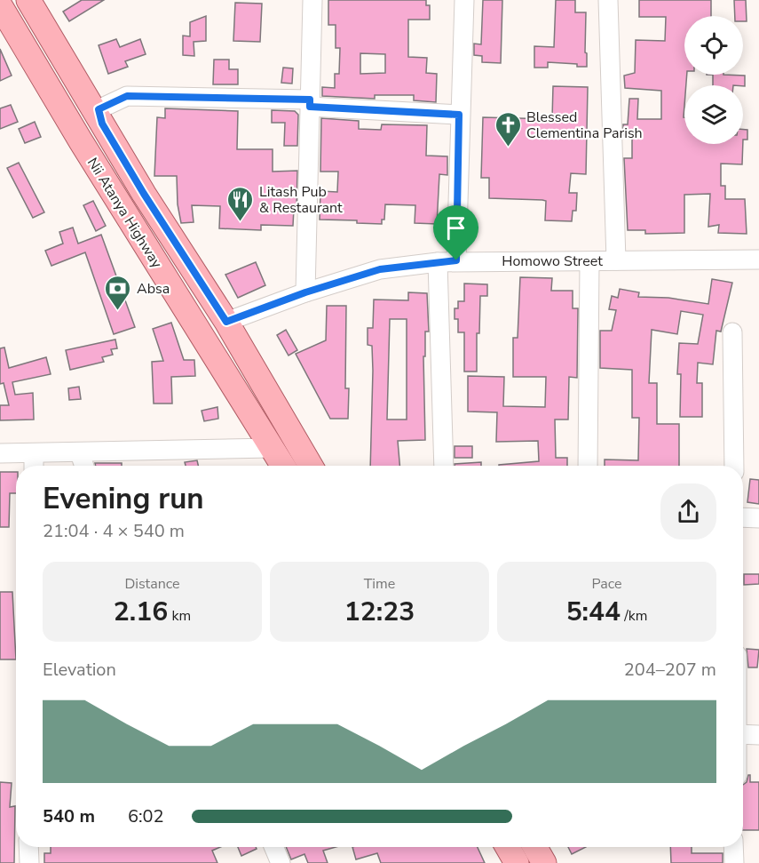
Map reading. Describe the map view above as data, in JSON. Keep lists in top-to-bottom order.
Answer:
{
  "streets": {
    "main road": ["Nii Atanya Highway"],
    "street": ["Homowo Street"]
  },
  "places": {
    "church": ["Blessed Clementina Parish"],
    "restaurant": ["Litash Pub & Restaurant"],
    "bank": ["Absa"]
  },
  "page": {
    "heading": ["Evening run", "21:04 · 4 × 540 m"],
    "stats": [
      ["Distance", "2.16 km"],
      ["Time", "12:23"],
      ["Pace", "5:44 /km"]
    ],
    "chart": ["Elevation", "204–207 m"],
    "list": [
      {
        "name": "540 m",
        "note": "6:02"
      }
    ]
  }
}
